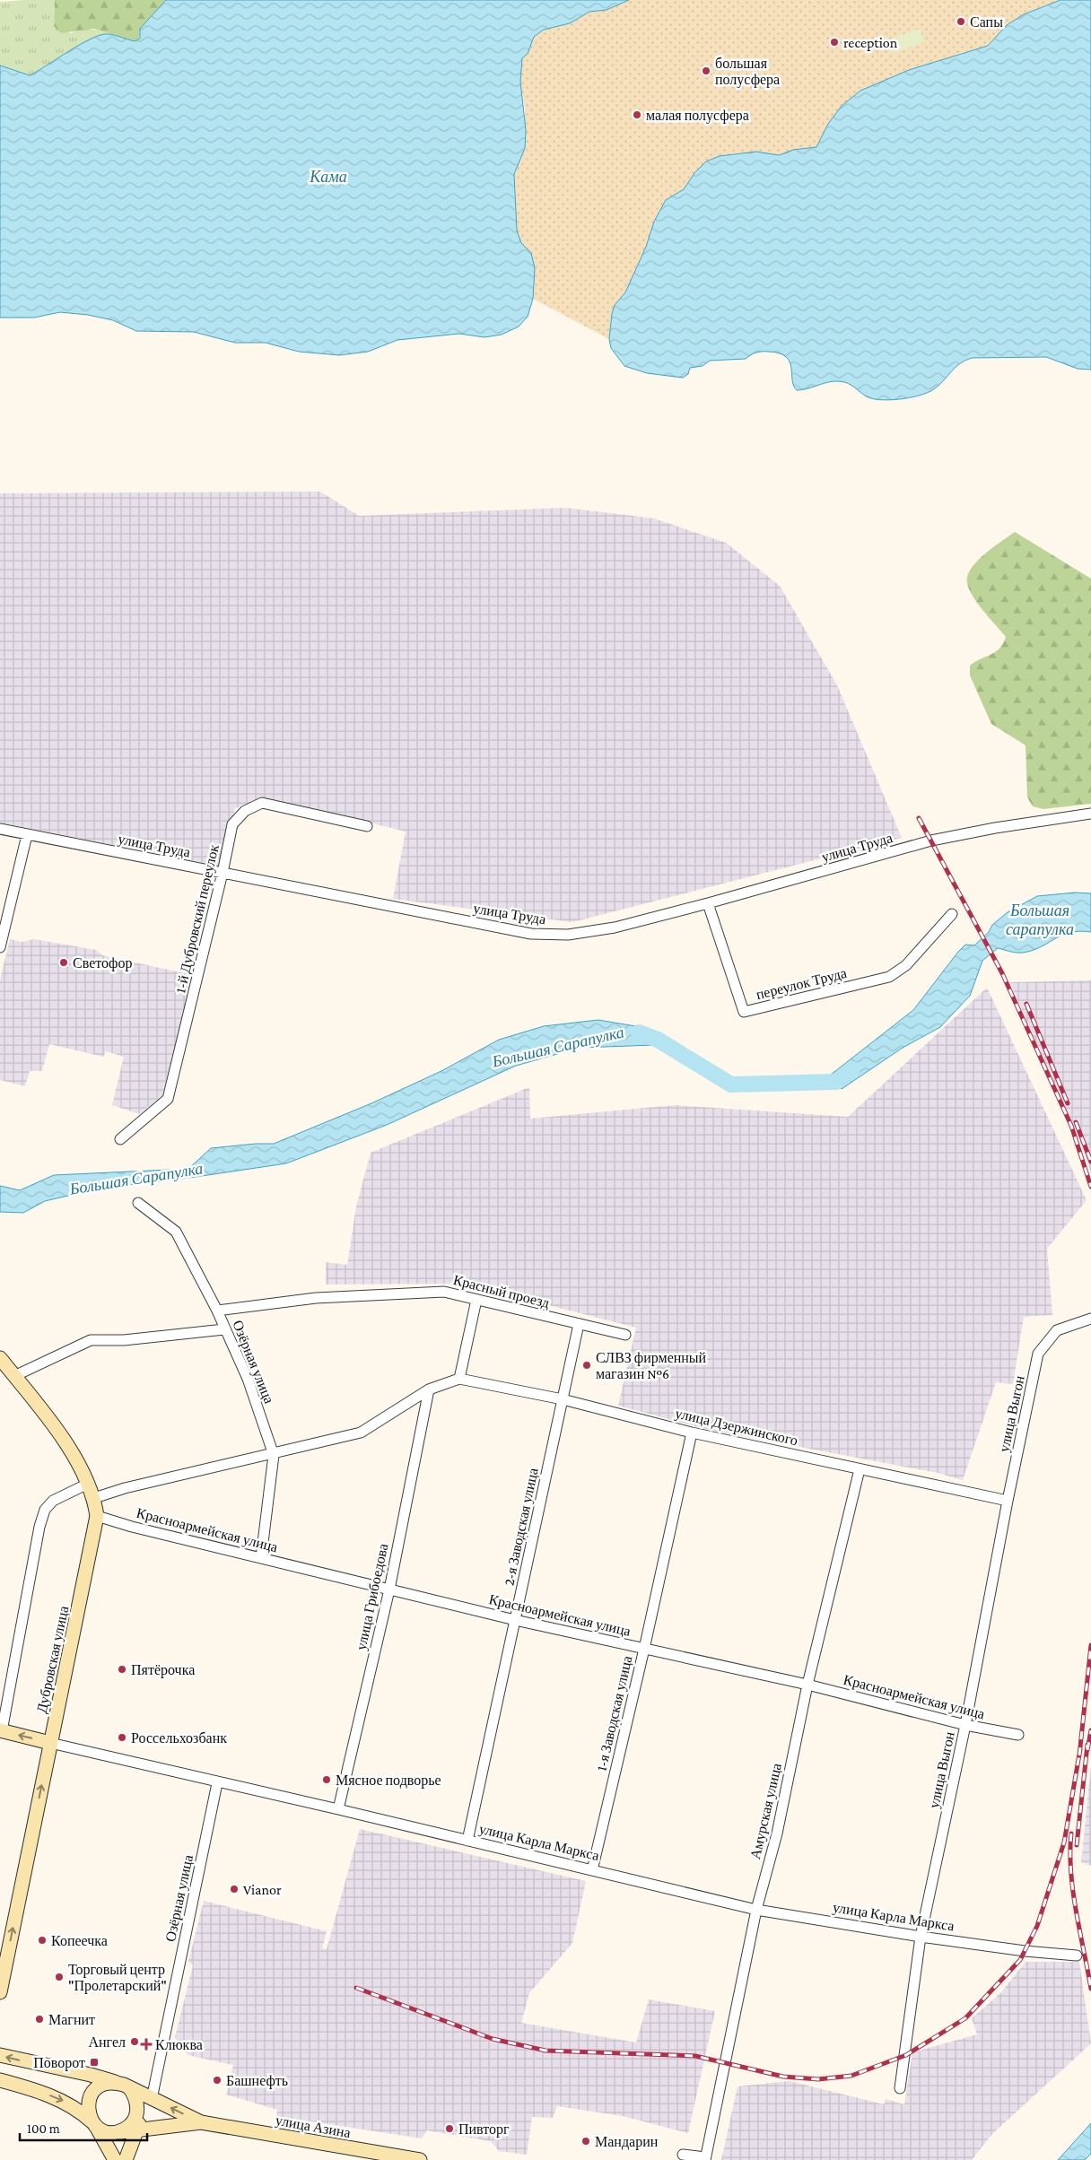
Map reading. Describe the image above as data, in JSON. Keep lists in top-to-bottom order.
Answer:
{
  "streets": {
    "main road": ["Дубровская улица", "улица Карла Маркса", "улица Азина"],
    "street": [
      "улица Труда",
      "1-й Дубровский переулок",
      "переулок Труда",
      "Красный проезд",
      "Озёрная улица",
      "улица Выгон",
      "улица Дзержинского",
      "2-я Заводская улица",
      "Красноармейская улица",
      "улица Грибоедова",
      "1-я Заводская улица",
      "Амурская улица"
    ]
  },
  "crossings": [
    ["улица Труда", "1-й Дубровский переулок"],
    ["улица Труда", "переулок Труда"],
    ["Красный проезд", "Озёрная улица"],
    ["Красный проезд", "2-я Заводская улица"],
    ["Озёрная улица", "Красноармейская улица"],
    ["Озёрная улица", "улица Карла Маркса"],
    ["Озёрная улица", "улица Азина"],
    ["улица Выгон", "улица Дзержинского"],
    ["улица Выгон", "Красноармейская улица"],
    ["улица Выгон", "улица Карла Маркса"],
    ["улица Дзержинского", "2-я Заводская улица"],
    ["улица Дзержинского", "1-я Заводская улица"],
    ["улица Дзержинского", "Амурская улица"],
    ["2-я Заводская улица", "Красноармейская улица"],
    ["2-я Заводская улица", "улица Карла Маркса"],
    ["Красноармейская улица", "улица Грибоедова"],
    ["Красноармейская улица", "Дубровская улица"],
    ["Красноармейская улица", "1-я Заводская улица"],
    ["Красноармейская улица", "Амурская улица"],
    ["улица Грибоедова", "улица Карла Маркса"],
    ["Дубровская улица", "улица Карла Маркса"],
    ["1-я Заводская улица", "улица Карла Маркса"],
    ["Амурская улица", "улица Карла Маркса"]
  ],
  "one_way": ["Дубровская улица"],
  "water": ["Кама", "Большая сарапулка", "Большая Сарапулка"],
  "places": {
    "other": [
      "Сапы",
      "reception",
      "большая полусфера",
      "малая полусфера",
      "Светофор",
      "СЛВЗ фирменный магазин №6",
      "Пятёрочка",
      "Россельхозбанк",
      "Мясное подворье",
      "Vianor",
      "Копеечка",
      "Торговый центр \"Пролетарский\"",
      "Магнит",
      "Ангел",
      "Башнефть",
      "Пивторг",
      "Мандарин"
    ],
    "health": ["Клюква"],
    "transit": ["Поворот"]
  },
  "scale_bar": "100 m"
}
